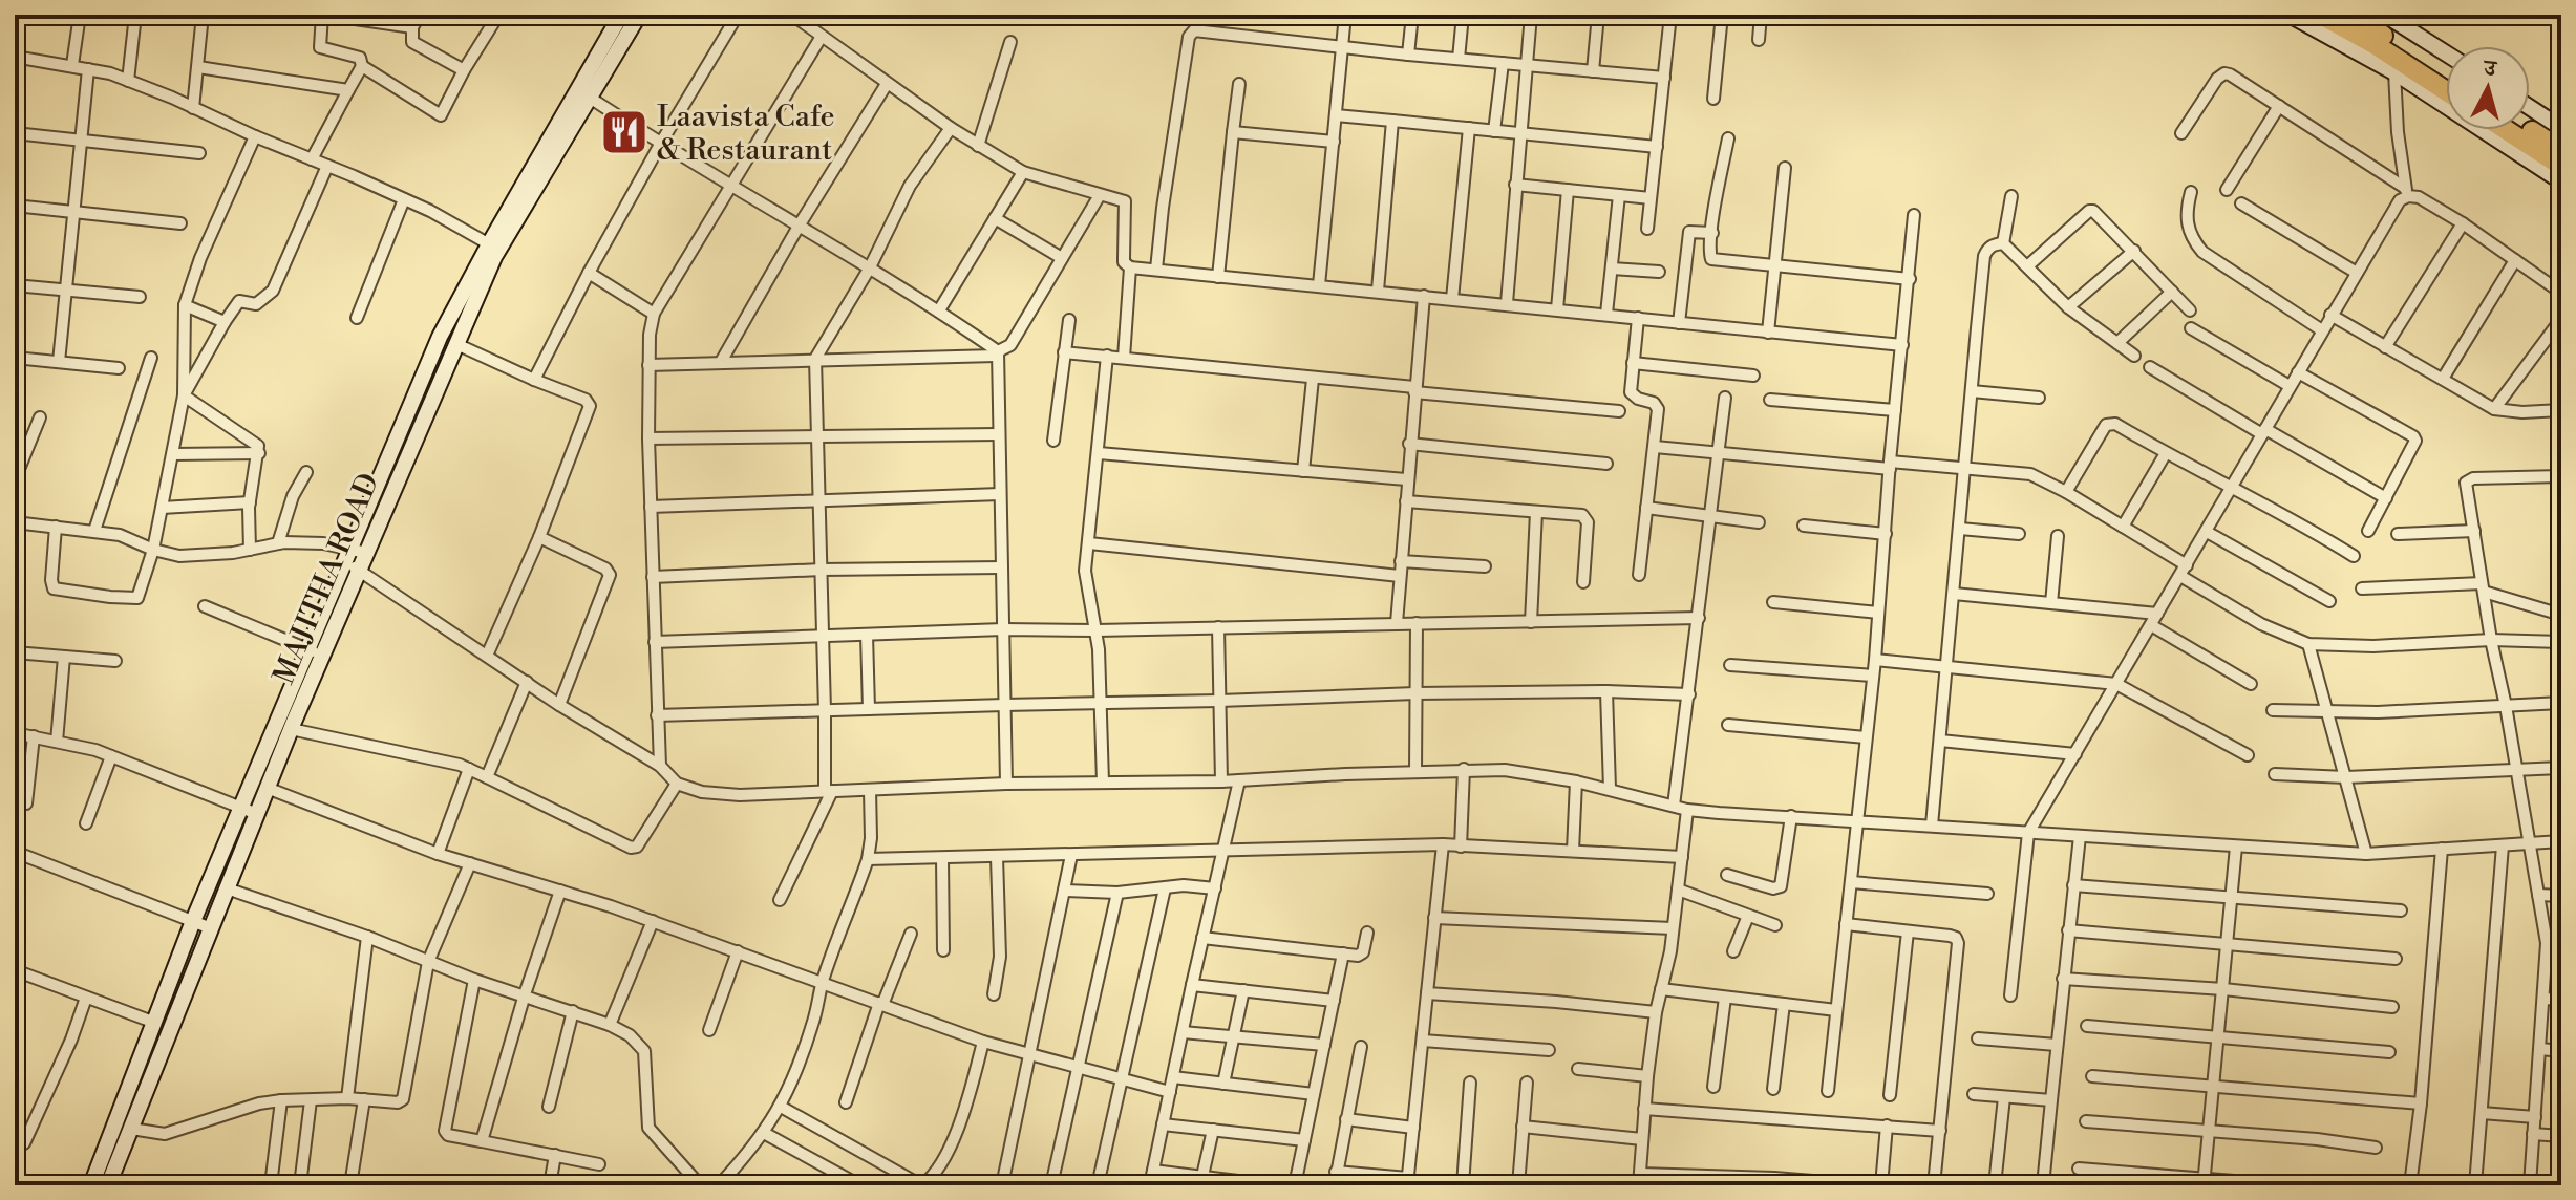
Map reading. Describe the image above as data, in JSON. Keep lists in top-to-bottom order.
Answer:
{
  "streets": {
    "main road": ["MAJITHA ROAD"]
  },
  "places": {
    "restaurant": ["Laavista Cafe & Restaurant"]
  },
  "north": "top"
}
